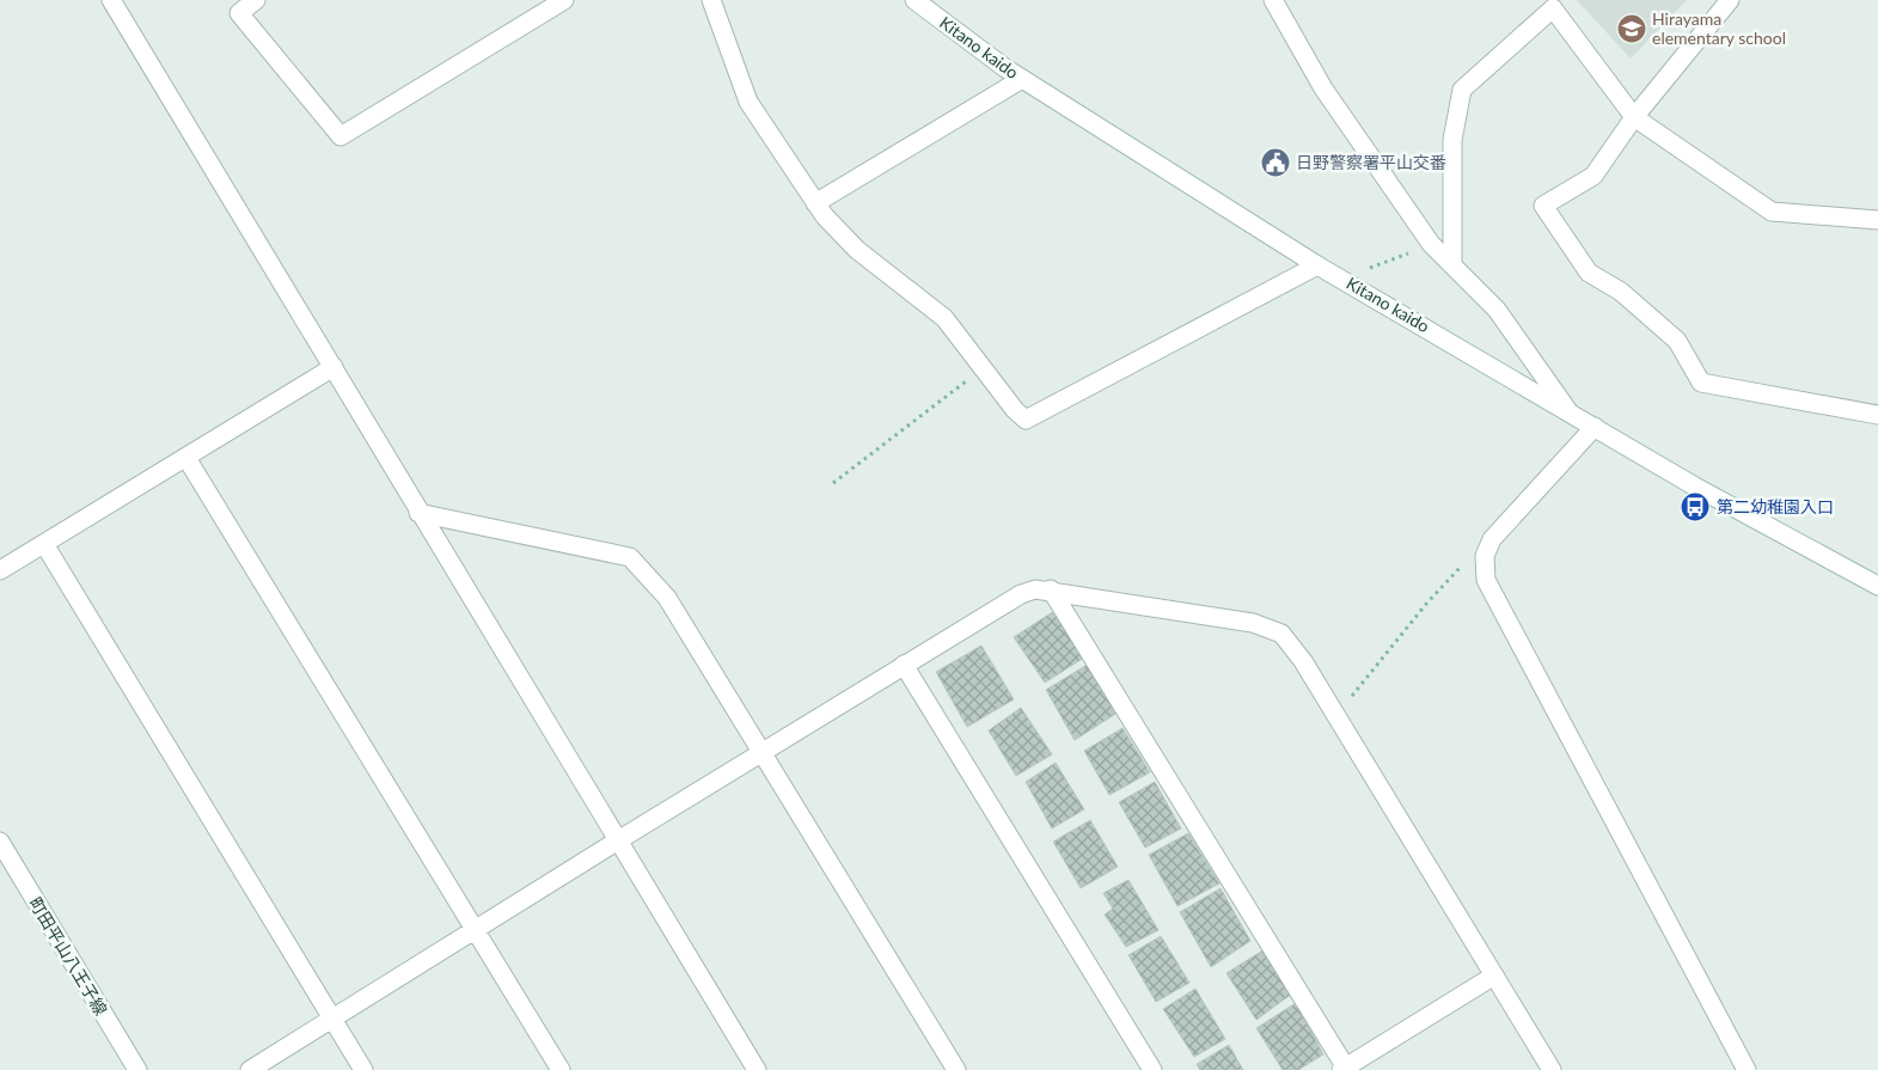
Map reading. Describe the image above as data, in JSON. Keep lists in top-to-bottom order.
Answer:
{
  "streets": {
    "street": ["Kitano kaido", "町田平山八王子線"]
  },
  "places": {
    "school or university": ["Hirayama elementary school"],
    "public building": ["日野警察署平山交番"],
    "bus stop": ["第二幼稚園入口"]
  }
}
